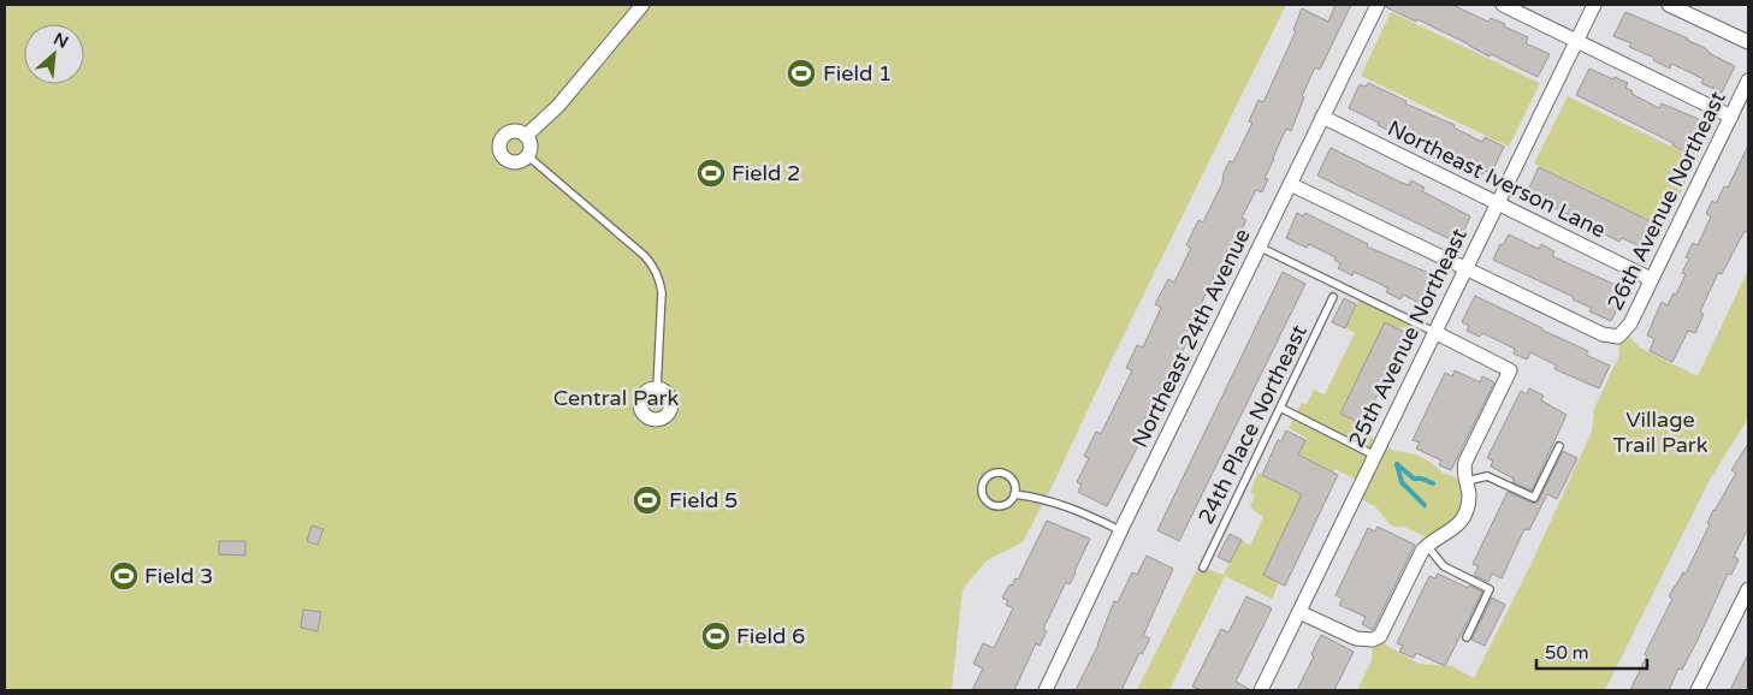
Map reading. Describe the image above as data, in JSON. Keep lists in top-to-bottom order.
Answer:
{
  "streets": {
    "street": [
      "Northeast Iverson Lane",
      "26th Avenue Northeast",
      "Northeast 24th Avenue",
      "25th Avenue Northeast"
    ],
    "lane": ["24th Place Northeast"]
  },
  "crossings": [
    ["Northeast Iverson Lane", "26th Avenue Northeast"],
    ["Northeast Iverson Lane", "Northeast 24th Avenue"],
    ["Northeast Iverson Lane", "25th Avenue Northeast"],
    ["26th Avenue Northeast", "25th Avenue Northeast"]
  ],
  "parks": ["Central Park", "Village Trail Park"],
  "places": {
    "sports": [
      "Field 1",
      "Field 2",
      "Field 5",
      "Field 3",
      "Field 6"
    ]
  },
  "scale_bar": "50 m",
  "north": "top right"
}
